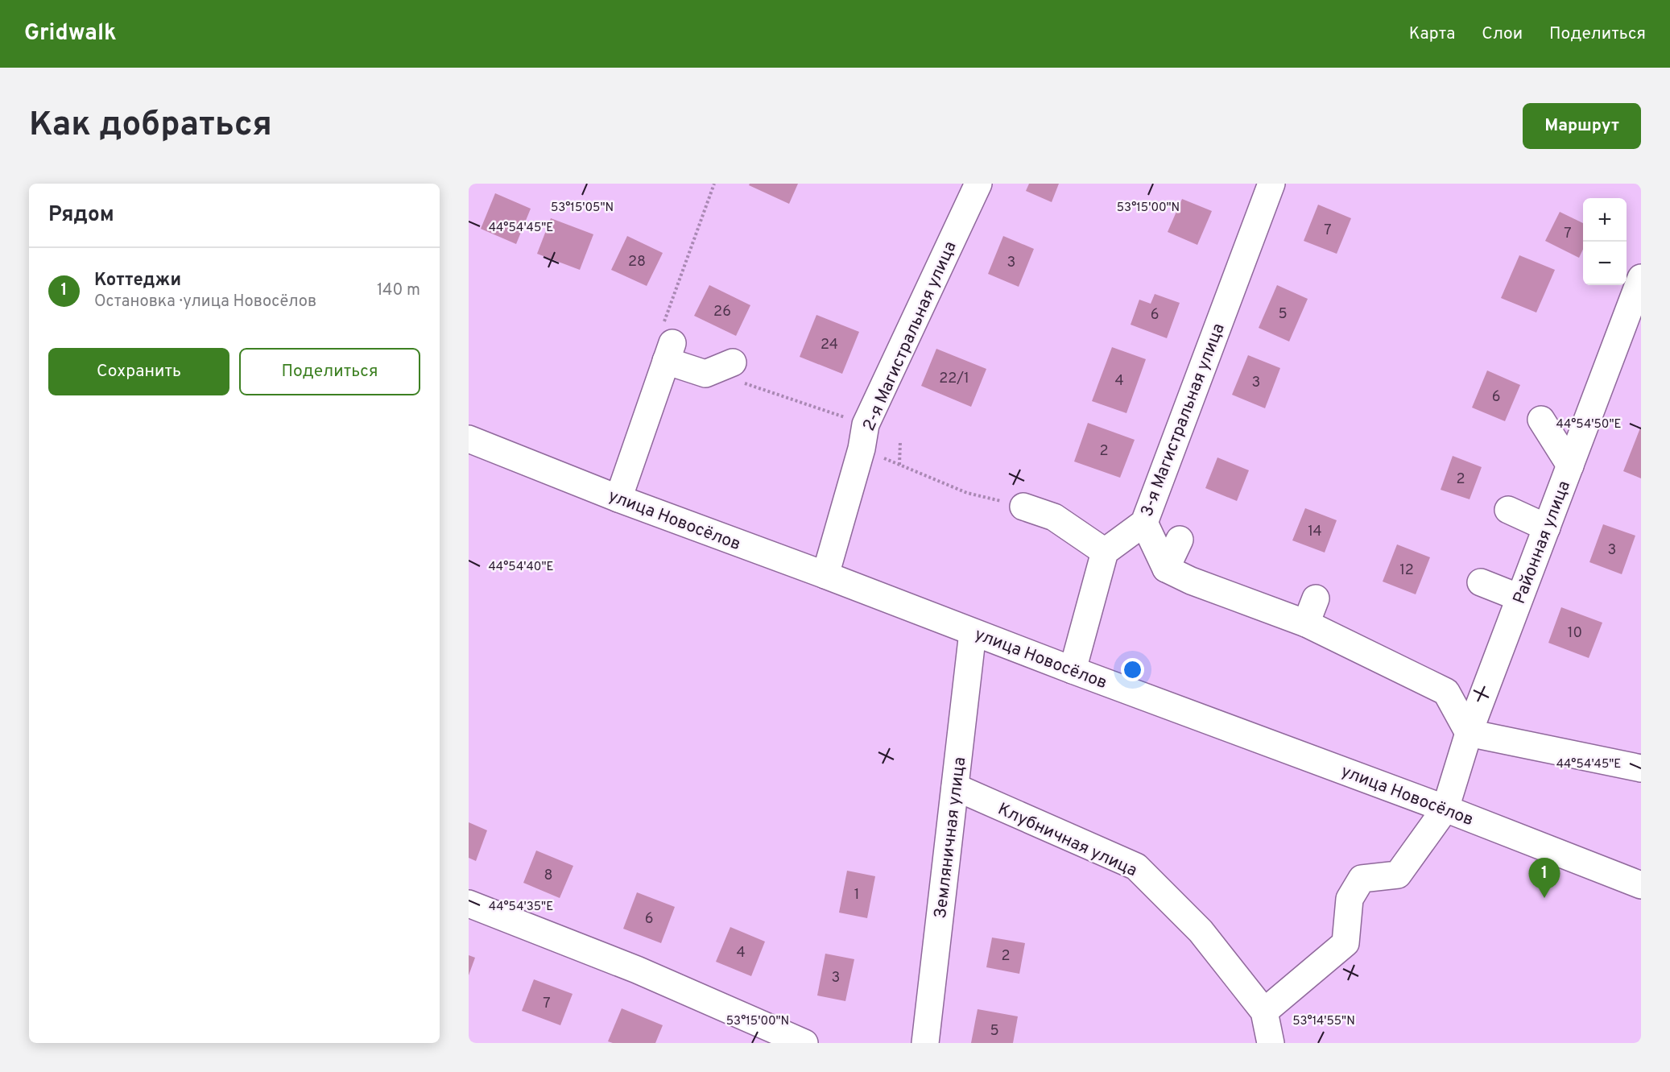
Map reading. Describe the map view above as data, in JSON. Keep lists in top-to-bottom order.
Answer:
{
  "streets": {
    "street": [
      "2-я Магистральная улица",
      "3-я Магистральная улица",
      "улица Новосёлов",
      "Районная улица",
      "Земляничная улица",
      "Клубничная улица"
    ]
  },
  "crossings": [
    ["2-я Магистральная улица", "улица Новосёлов"],
    ["улица Новосёлов", "Районная улица"],
    ["улица Новосёлов", "Земляничная улица"],
    ["Районная улица", "Клубничная улица"],
    ["Земляничная улица", "Клубничная улица"]
  ],
  "house_numbers": [
    "7",
    "7",
    "28",
    "3",
    "26",
    "5",
    "6",
    "24",
    "22/1",
    "4",
    "3",
    "6",
    "2",
    "2",
    "14",
    "3",
    "12",
    "10",
    "8",
    "1",
    "6",
    "4",
    "2",
    "3",
    "7",
    "5"
  ],
  "page": {
    "header": "Gridwalk",
    "nav": ["Карта", "Слои", "Поделиться"],
    "buttons": [
      "Маршрут",
      ["Сохранить", "Поделиться"]
    ],
    "title": "Как добраться",
    "heading": "Рядом",
    "map_buttons": ["+", "−"],
    "list": [
      {
        "mark": "1",
        "name": "Коттеджи",
        "note": "Остановка · улица Новосёлов",
        "value": "140 m"
      }
    ],
    "pins": "1"
  },
  "coordinates": [
    "53°15'05\"N",
    "53°15'00\"N",
    "44°54'45\"E",
    "44°54'50\"E",
    "44°54'40\"E",
    "44°54'35\"E",
    "53°14'55\"N"
  ]
}
